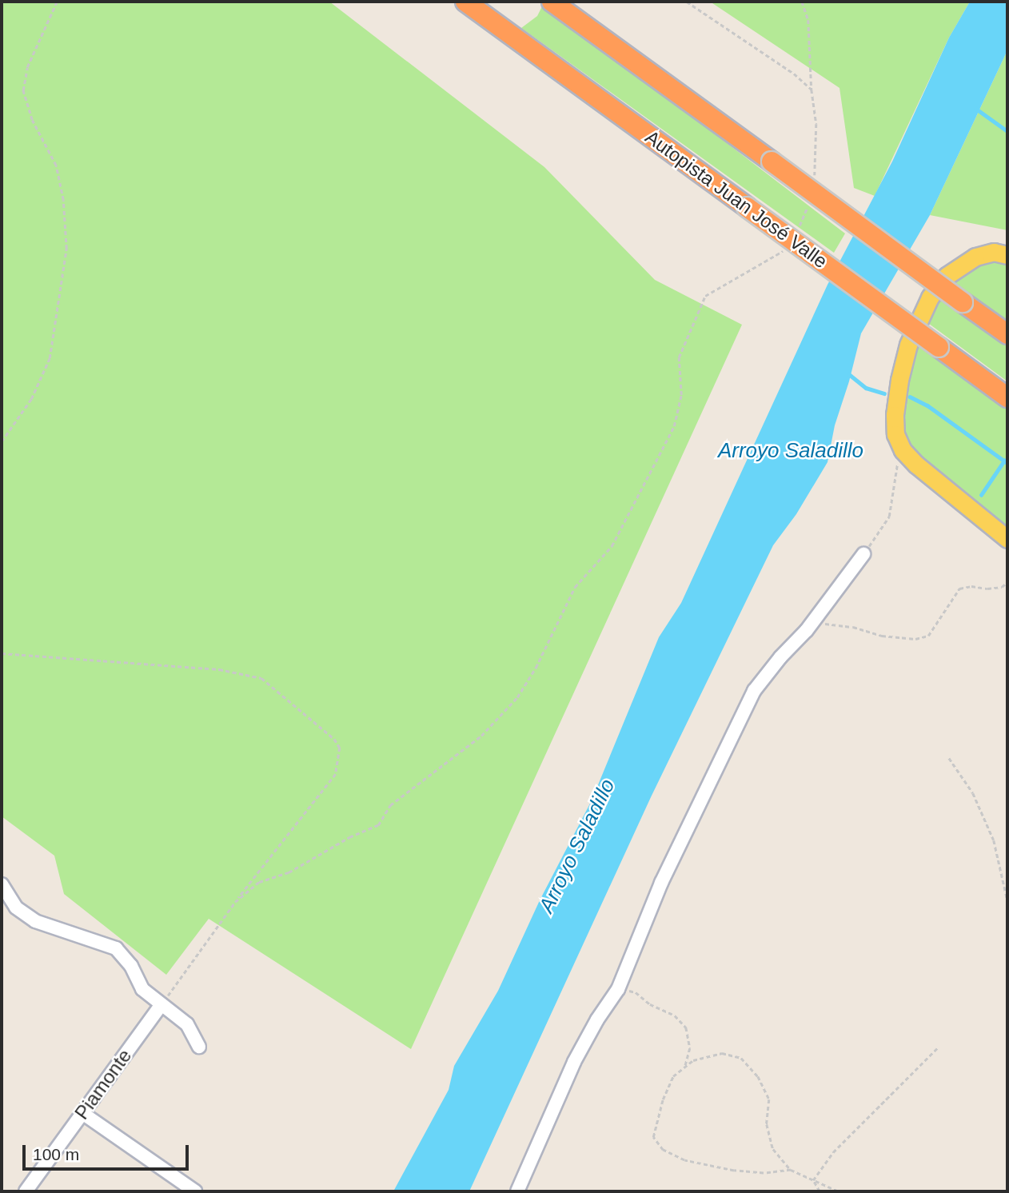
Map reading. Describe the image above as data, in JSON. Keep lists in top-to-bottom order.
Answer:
{
  "streets": {
    "highway": ["Autopista Juan José Valle"],
    "street": ["Piamonte"]
  },
  "water": ["Arroyo Saladillo"],
  "scale_bar": "100 m"
}
